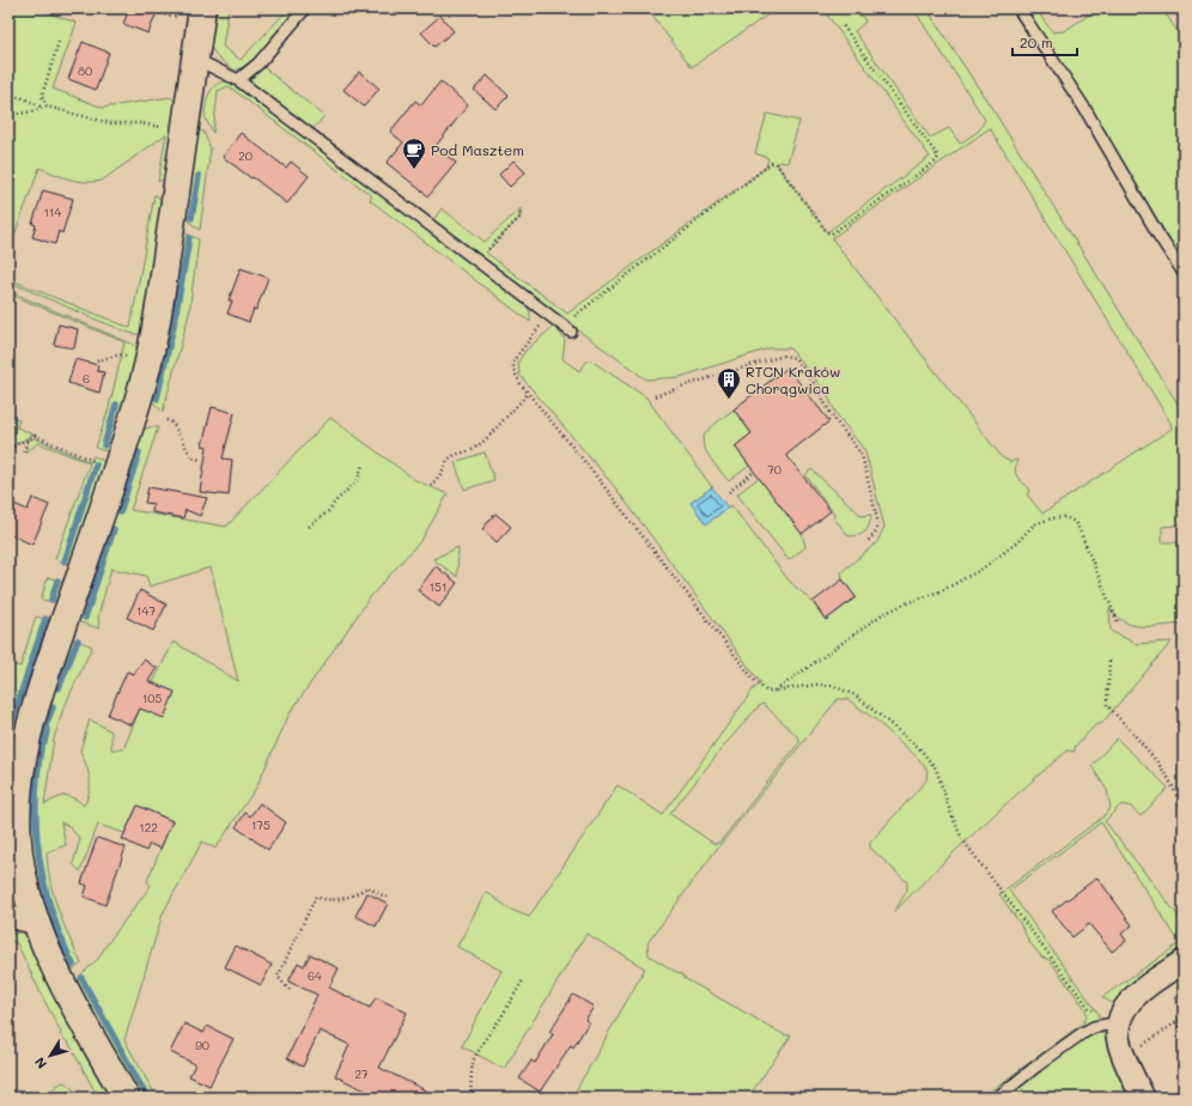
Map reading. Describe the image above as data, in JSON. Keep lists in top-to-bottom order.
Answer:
{
  "places": {
    "cafe": ["Pod Masztem"],
    "building": ["RTCN Kraków Chorągwica"]
  },
  "house_numbers": [
    "80",
    "20",
    "114",
    "6",
    "70",
    "151",
    "147",
    "105",
    "175",
    "122",
    "64",
    "90",
    "27"
  ],
  "scale_bar": "20 m",
  "north": "bottom left"
}
